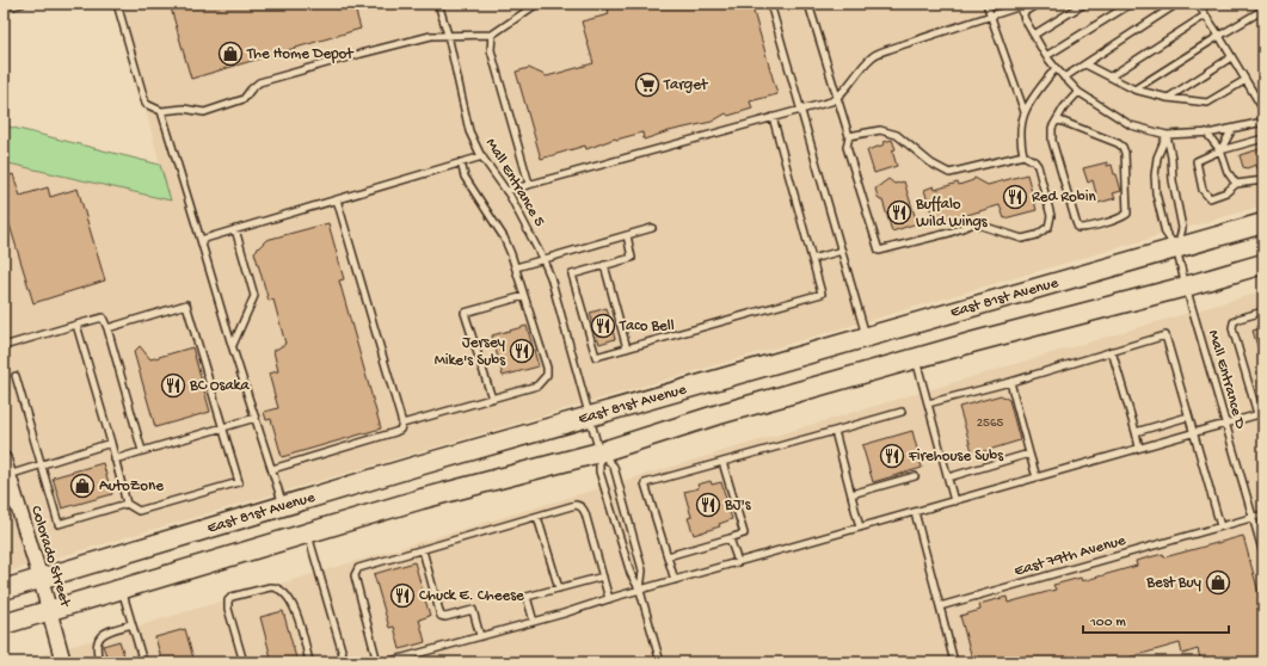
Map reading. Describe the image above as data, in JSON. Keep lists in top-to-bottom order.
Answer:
{
  "streets": {
    "highway": ["East 81st Avenue"],
    "street": ["Colorado Street"],
    "lane": ["Mall Entrance 5", "Mall Entrance D", "East 79th Avenue"]
  },
  "crossings": [
    ["Mall Entrance 5", "East 81st Avenue"],
    ["East 81st Avenue", "Mall Entrance D"],
    ["East 81st Avenue", "Colorado Street"],
    ["Mall Entrance D", "East 79th Avenue"]
  ],
  "places": {
    "shop": ["The Home Depot", "AutoZone", "Best Buy"],
    "supermarket": ["Target"],
    "restaurant": [
      "Red Robin",
      "Buffalo Wild Wings",
      "Taco Bell",
      "Jersey Mike's Subs",
      "BC Osaka",
      "Firehouse Subs",
      "BJ's",
      "Chuck E. Cheese"
    ]
  },
  "house_numbers": ["2565"],
  "scale_bar": "100 m"
}
